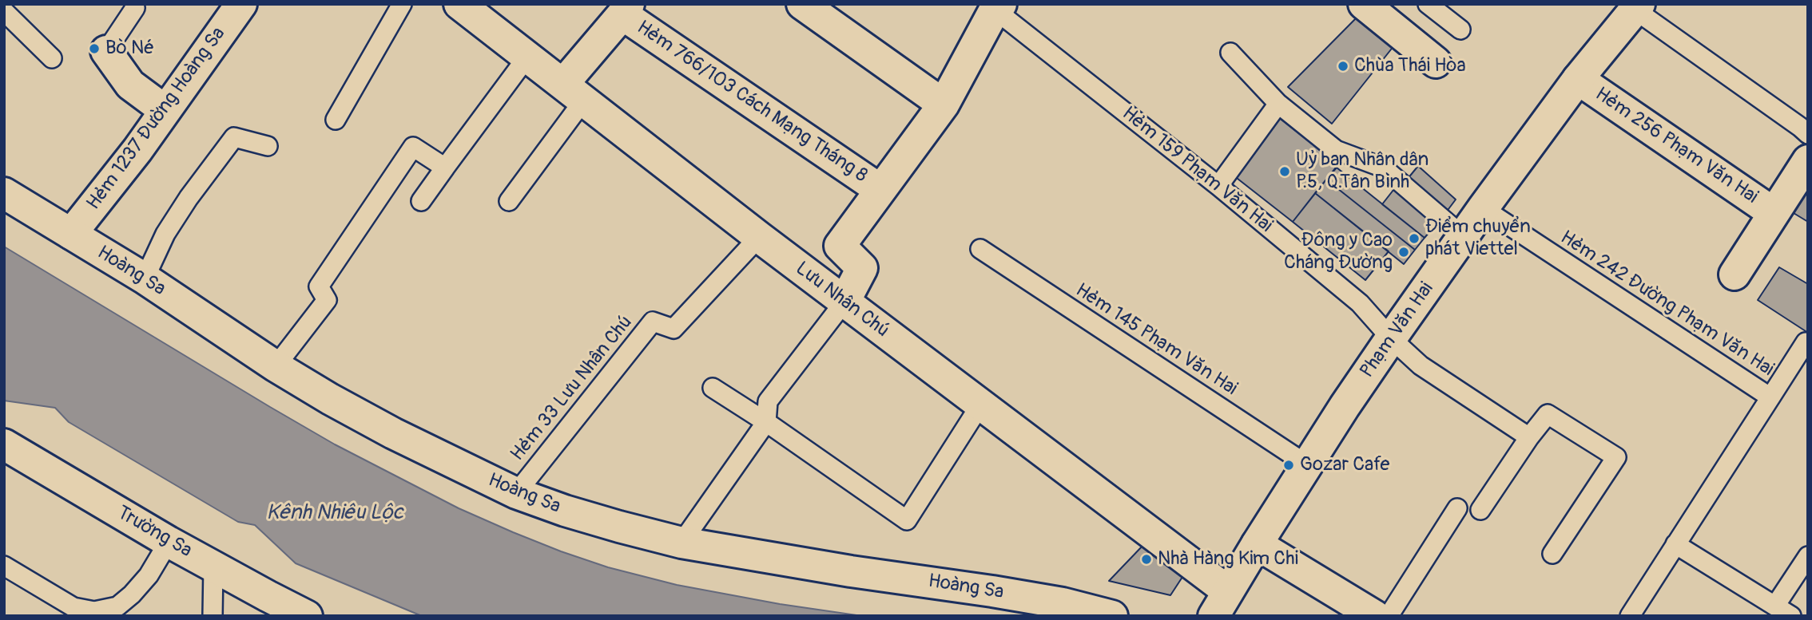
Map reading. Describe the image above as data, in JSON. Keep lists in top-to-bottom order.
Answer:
{
  "streets": {
    "street": [
      "Hẻm 766/103 Cách Mạng Tháng 8",
      "Hẻm 1237 Đường Hoàng Sa",
      "Hẻm 256 Phạm Văn Hai",
      "Hẻm 159 Phạm Văn Hai",
      "Hoàng Sa",
      "Lưu Nhân Chú",
      "Phạm Văn Hai",
      "Trường Sa"
    ],
    "lane": ["Hẻm 242 Đường Phạm Văn Hai", "Hẻm 145 Phạm Văn Hai", "Hẻm 33 Lưu Nhân Chú"]
  },
  "crossings": [
    ["Hẻm 766/103 Cách Mạng Tháng 8", "Hẻm 159 Phạm Văn Hai"],
    ["Hẻm 1237 Đường Hoàng Sa", "Hoàng Sa"],
    ["Hẻm 256 Phạm Văn Hai", "Phạm Văn Hai"],
    ["Hẻm 159 Phạm Văn Hai", "Lưu Nhân Chú"],
    ["Hẻm 159 Phạm Văn Hai", "Phạm Văn Hai"],
    ["Hoàng Sa", "Hẻm 33 Lưu Nhân Chú"],
    ["Lưu Nhân Chú", "Phạm Văn Hai"],
    ["Lưu Nhân Chú", "Hẻm 33 Lưu Nhân Chú"],
    ["Hẻm 242 Đường Phạm Văn Hai", "Phạm Văn Hai"],
    ["Phạm Văn Hai", "Hẻm 145 Phạm Văn Hai"]
  ],
  "water": ["Kênh Nhiêu Lộc"],
  "places": [
    "Bò Né",
    "Chùa Thái Hòa",
    "Uỷ ban Nhân dân P.5, Q.Tân Bình",
    "Điểm chuyển phát Viettel",
    "Đông y Cao Cháng Đường",
    "Gozar Cafe",
    "Nhà Hàng Kim Chi"
  ]
}
